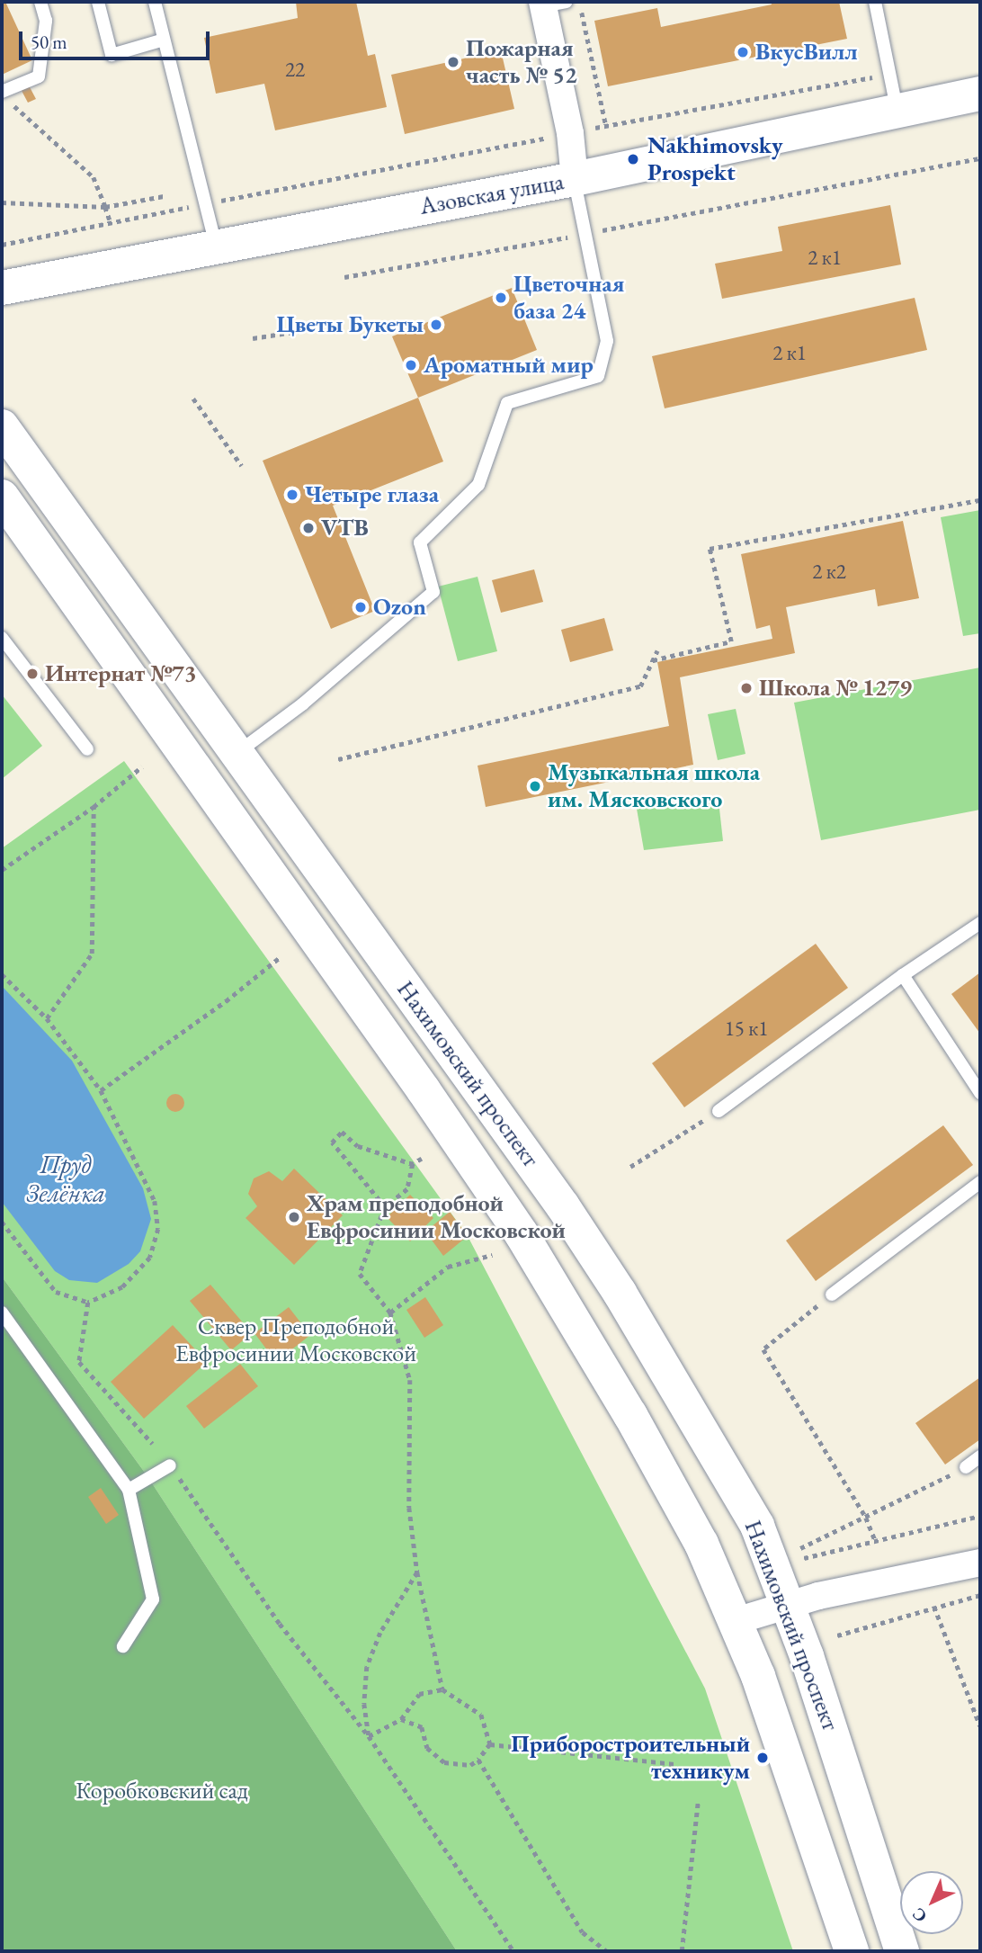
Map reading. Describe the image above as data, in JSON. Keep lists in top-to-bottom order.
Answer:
{
  "streets": {
    "main road": ["Азовская улица", "Нахимовский проспект"]
  },
  "water": ["Пруд Зелёнка"],
  "parks": ["Сквер Преподобной Евфросинии Московской", "Коробковский сад"],
  "places": [
    "ВкусВилл",
    "Пожарная часть № 52",
    "Nakhimovsky Prospekt",
    "Цветочная база 24",
    "Цветы Букеты",
    "Ароматный мир",
    "Четыре глаза",
    "VTB",
    "Ozon",
    "Интернат №73",
    "Школа № 1279",
    "Музыкальная школа им. Мясковского",
    "Храм преподобной Евфросинии Московской",
    "Приборостроительный техникум"
  ],
  "house_numbers": [
    "22",
    "2 к1",
    "2 к1",
    "2 к2",
    "15 к1"
  ],
  "scale_bar": "50 m",
  "north": "bottom left"
}
